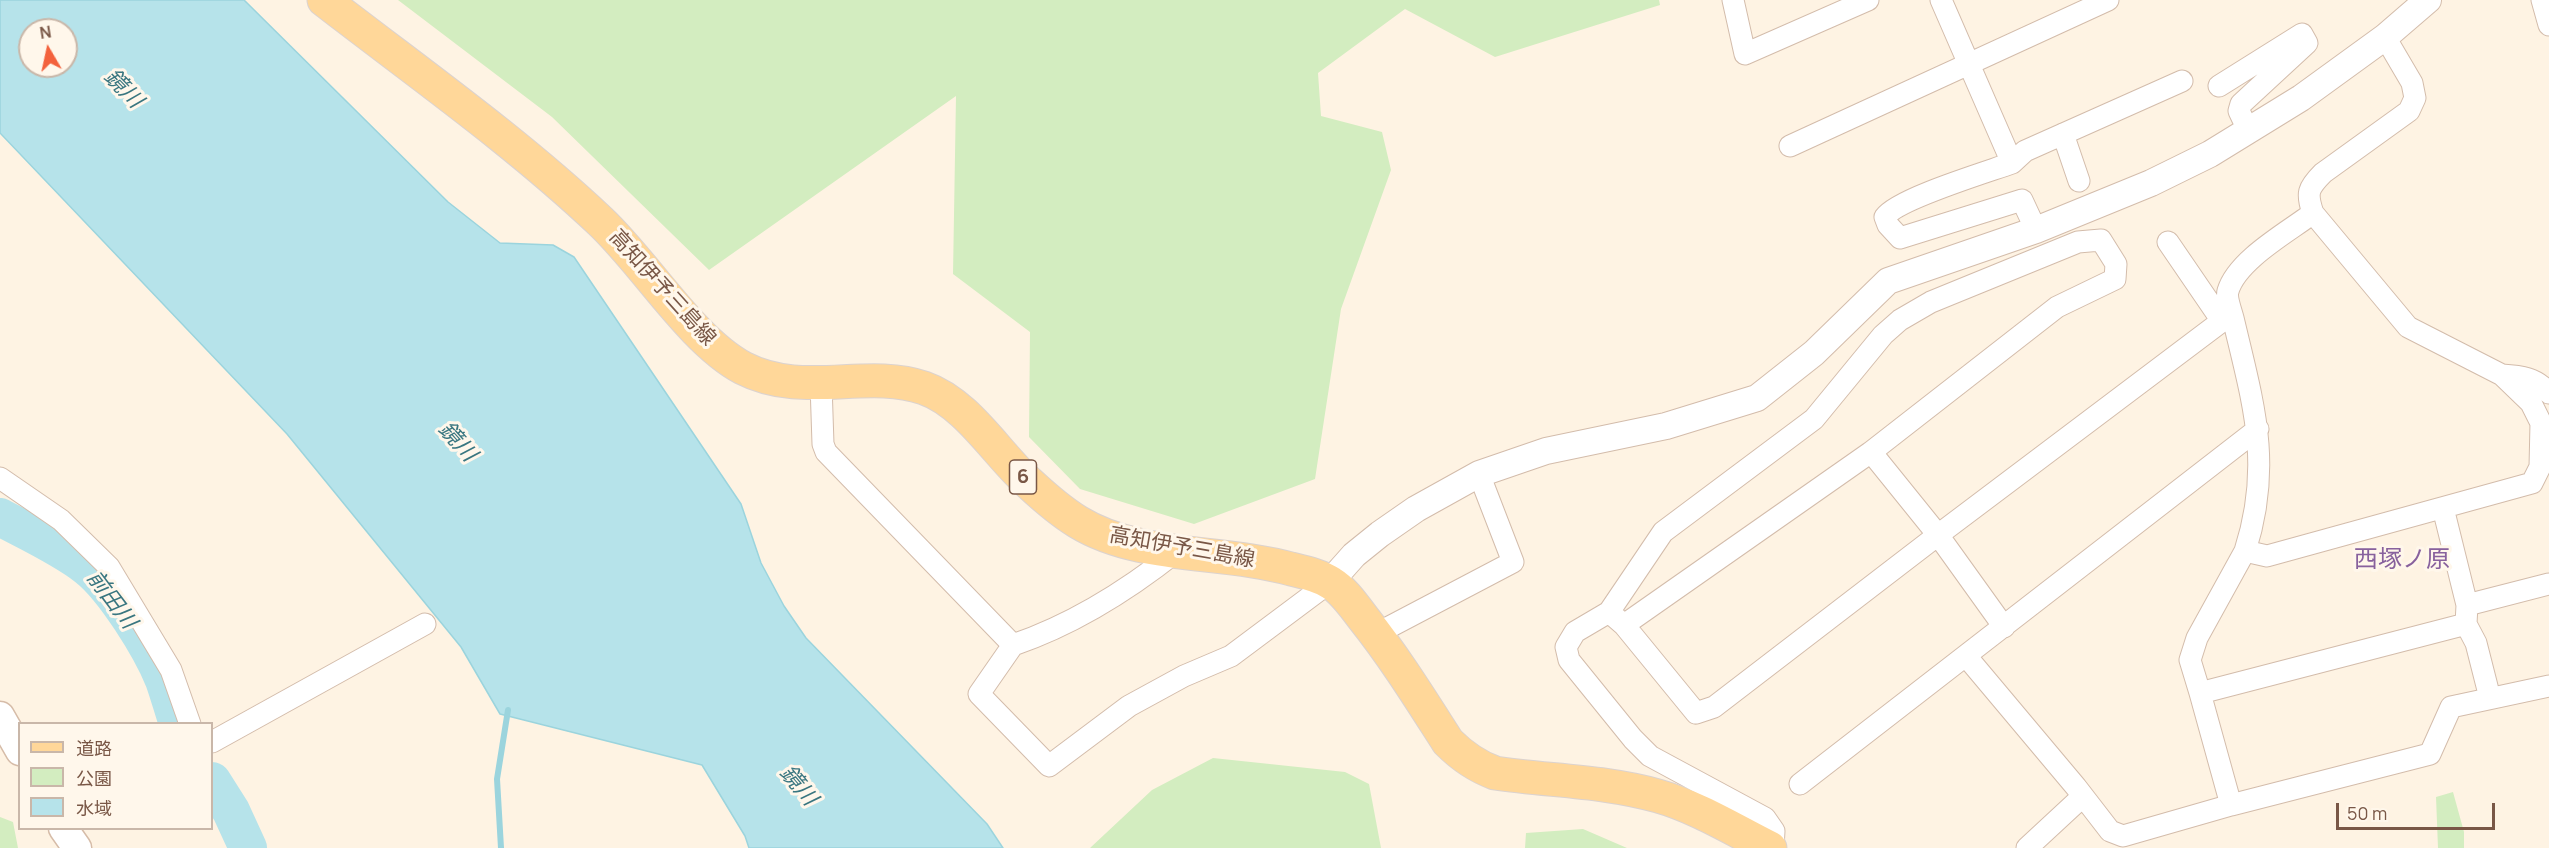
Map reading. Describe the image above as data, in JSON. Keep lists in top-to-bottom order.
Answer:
{
  "streets": {
    "main road": ["高知伊予三島線", "6"]
  },
  "districts": ["西塚ノ原"],
  "water": ["鏡川", "前田川"],
  "legend": ["道路", "公園", "水域"],
  "scale_bar": "50 m",
  "north": "top"
}
